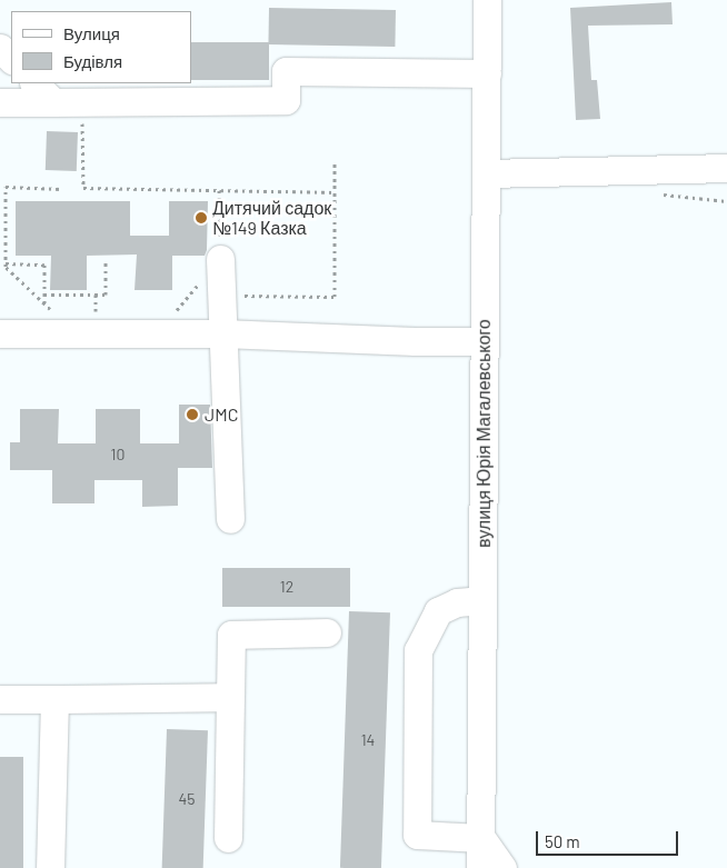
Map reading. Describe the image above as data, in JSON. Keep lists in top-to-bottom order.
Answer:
{
  "streets": {
    "street": ["вулиця Юрія Магалевського"]
  },
  "places": ["Дитячий садок №149 Казка", "JMC"],
  "house_numbers": [
    "10",
    "12",
    "14",
    "45"
  ],
  "legend": ["Вулиця", "Будівля"],
  "scale_bar": "50 m"
}
